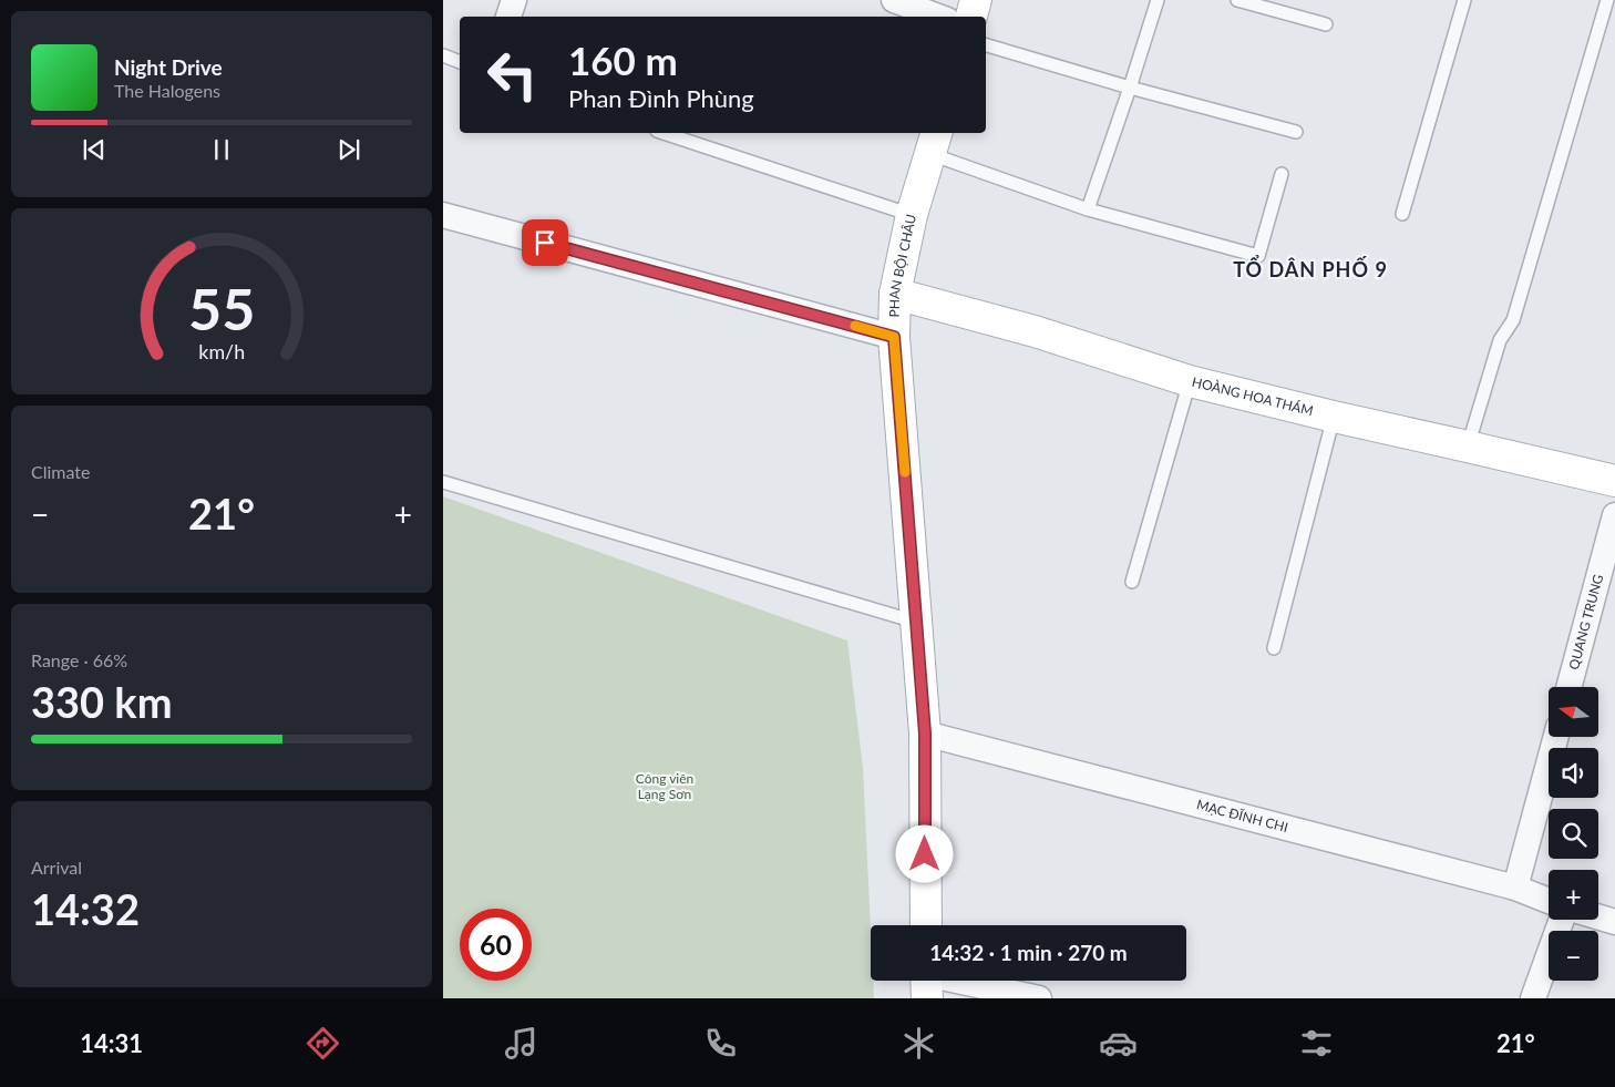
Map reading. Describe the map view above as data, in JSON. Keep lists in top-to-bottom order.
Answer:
{
  "streets": {
    "main road": ["PHAN BỘI CHÂU", "HOÀNG HOA THÁM"],
    "street": ["QUANG TRUNG", "MẠC ĐĨNH CHI"]
  },
  "crossings": [
    ["PHAN BỘI CHÂU", "HOÀNG HOA THÁM"],
    ["PHAN BỘI CHÂU", "MẠC ĐĨNH CHI"]
  ],
  "districts": ["TỔ DÂN PHỐ 9"],
  "parks": ["Công viên Lạng Sơn"],
  "north": "left",
  "page": {
    "turn": ["160 m", "Phan Đình Phùng"],
    "song": ["Night Drive", "The Halogens"],
    "tile": [
      "Climate",
      ["Range · 66%", "330 km"],
      ["Arrival", "14:32"]
    ],
    "heat": ["−", "21°", "+"],
    "map_buttons": ["+", "−"],
    "limit": "60",
    "trip": "14:32 · 1 min · 270 m",
    "tabs": ["14:31", "21°"],
    "gauge": ["55", "km/h"]
  }
}
